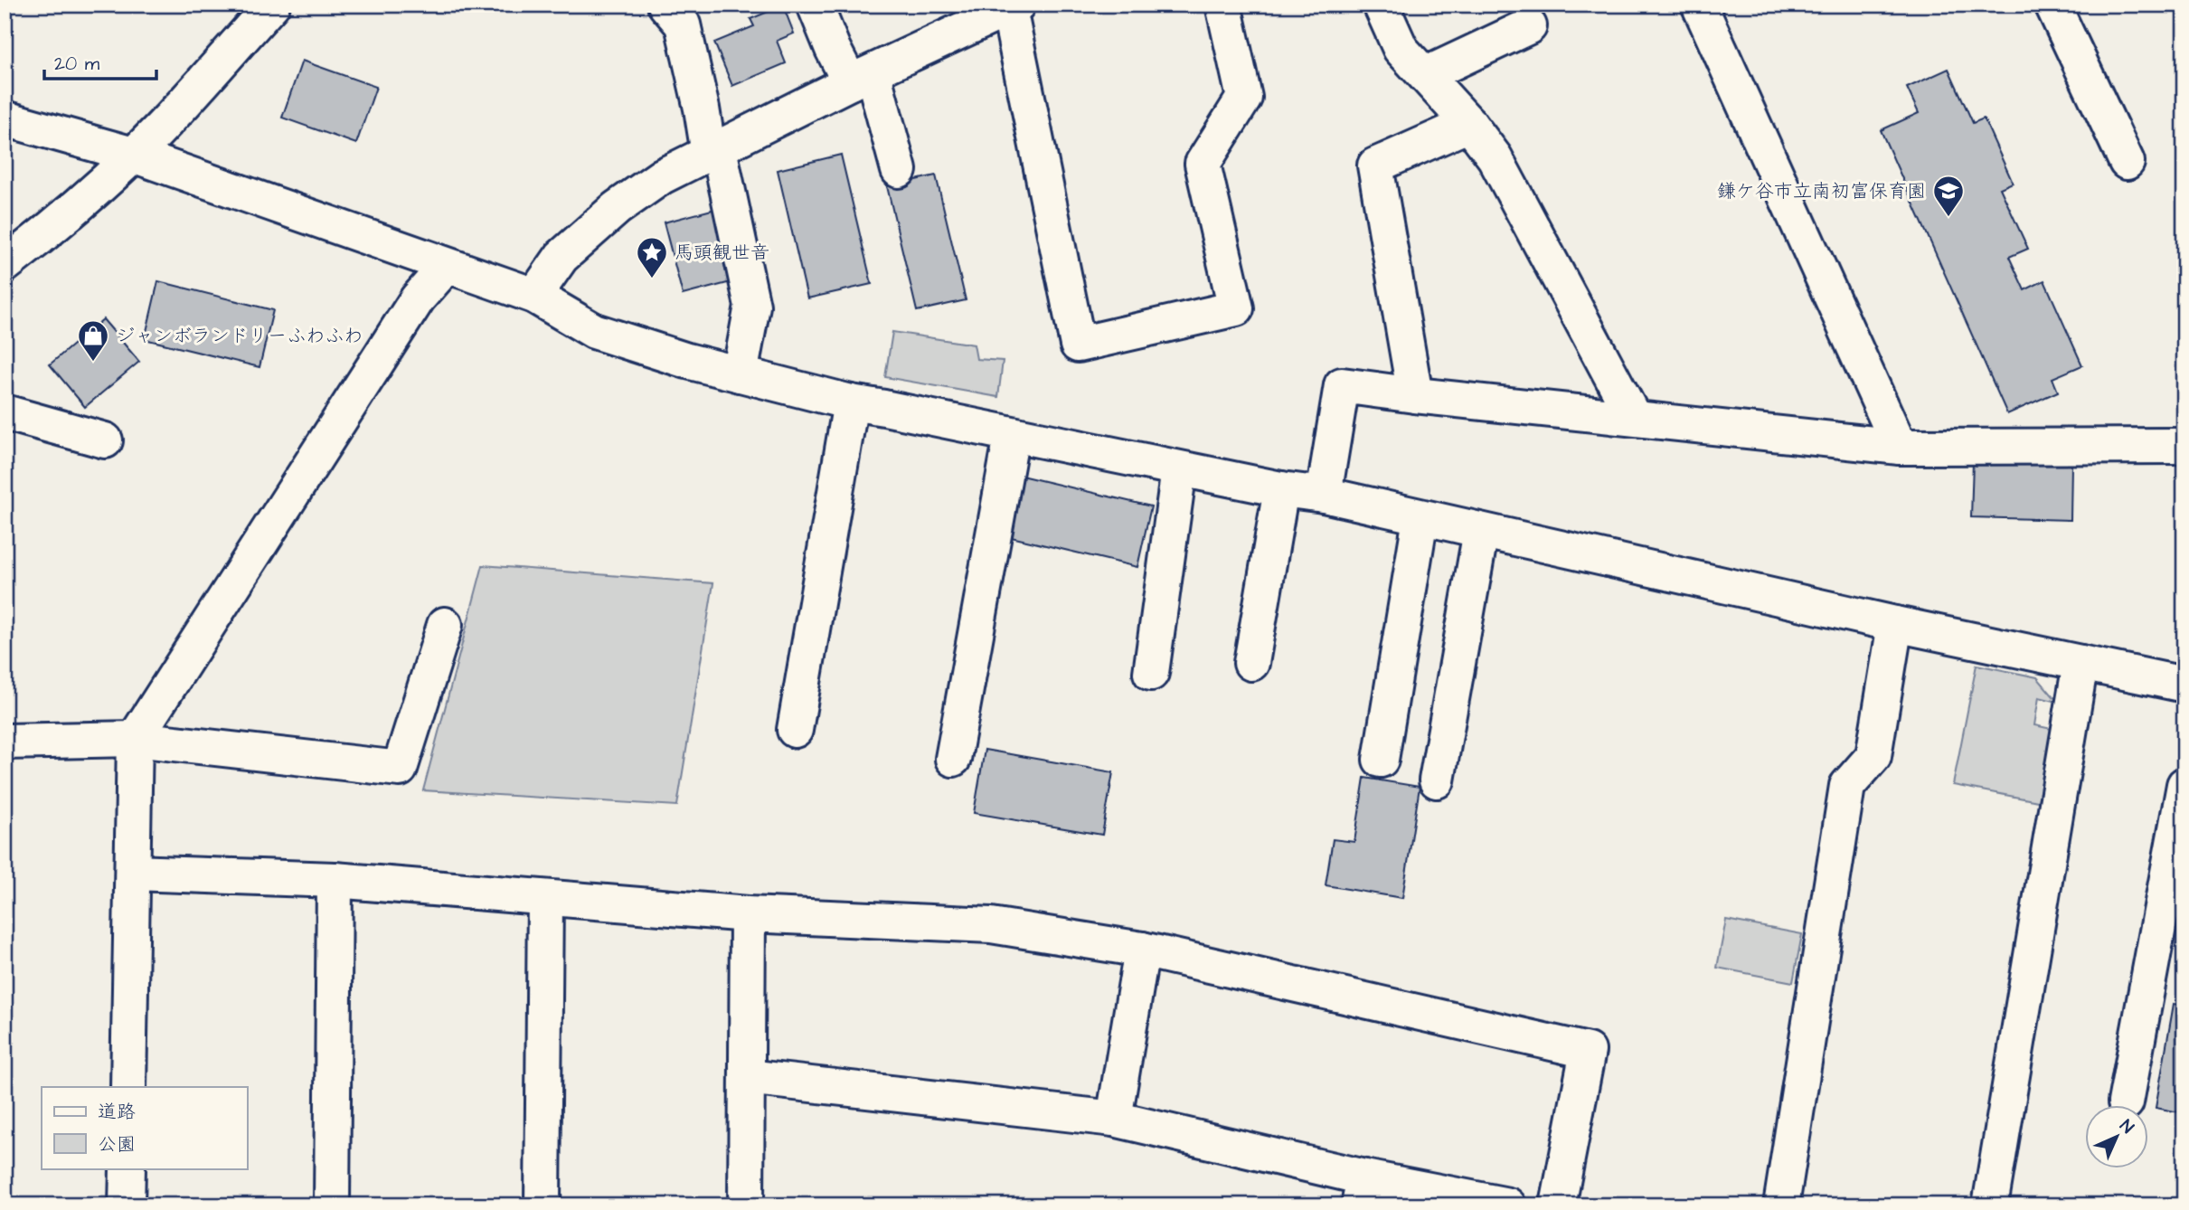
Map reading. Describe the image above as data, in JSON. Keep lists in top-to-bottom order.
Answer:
{
  "places": {
    "school or university": ["鎌ケ谷市立南初富保育園"],
    "place": ["馬頭観世音"],
    "shop": ["ジャンボランドリーふわふわ"]
  },
  "legend": ["道路", "公園"],
  "scale_bar": "20 m",
  "north": "top right"
}
